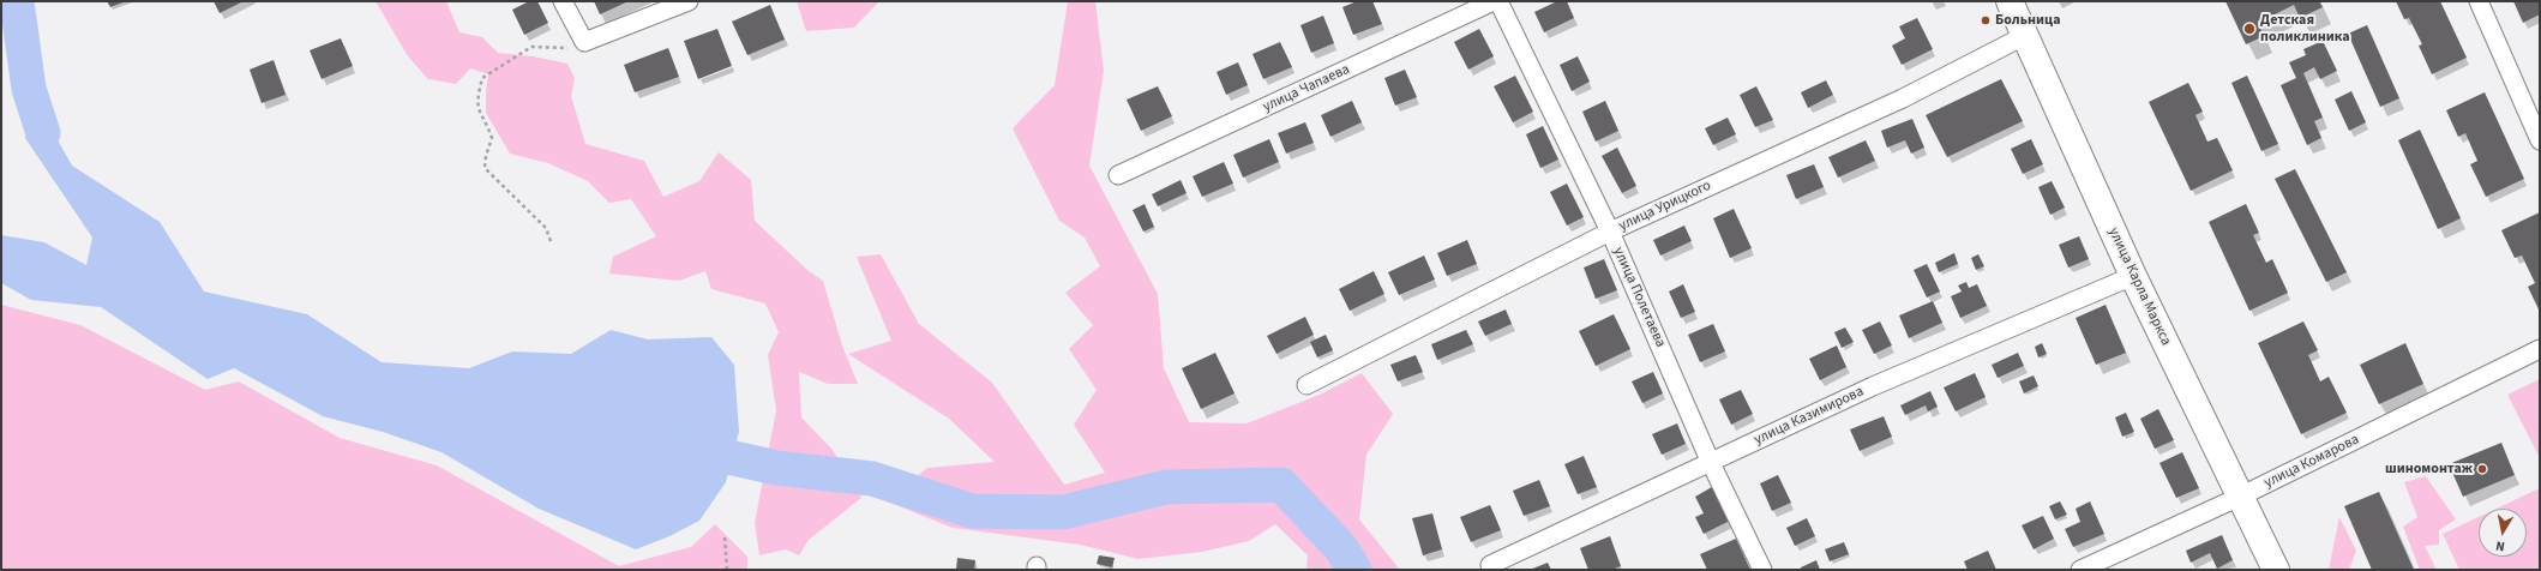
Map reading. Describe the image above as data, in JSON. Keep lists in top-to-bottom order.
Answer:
{
  "streets": {
    "main road": ["улица Карла Маркса"],
    "street": [
      "улица Чапаева",
      "улица Урицкого",
      "улица Полетаева",
      "улица Казимирова",
      "улица Комарова"
    ]
  },
  "crossings": [
    ["улица Урицкого", "улица Карла Маркса"],
    ["улица Урицкого", "улица Полетаева"],
    ["улица Карла Маркса", "улица Казимирова"],
    ["улица Карла Маркса", "улица Комарова"],
    ["улица Полетаева", "улица Казимирова"]
  ],
  "places": ["Больница", "Детская поликлиника", "шиномонтаж"],
  "north": "bottom"
}
